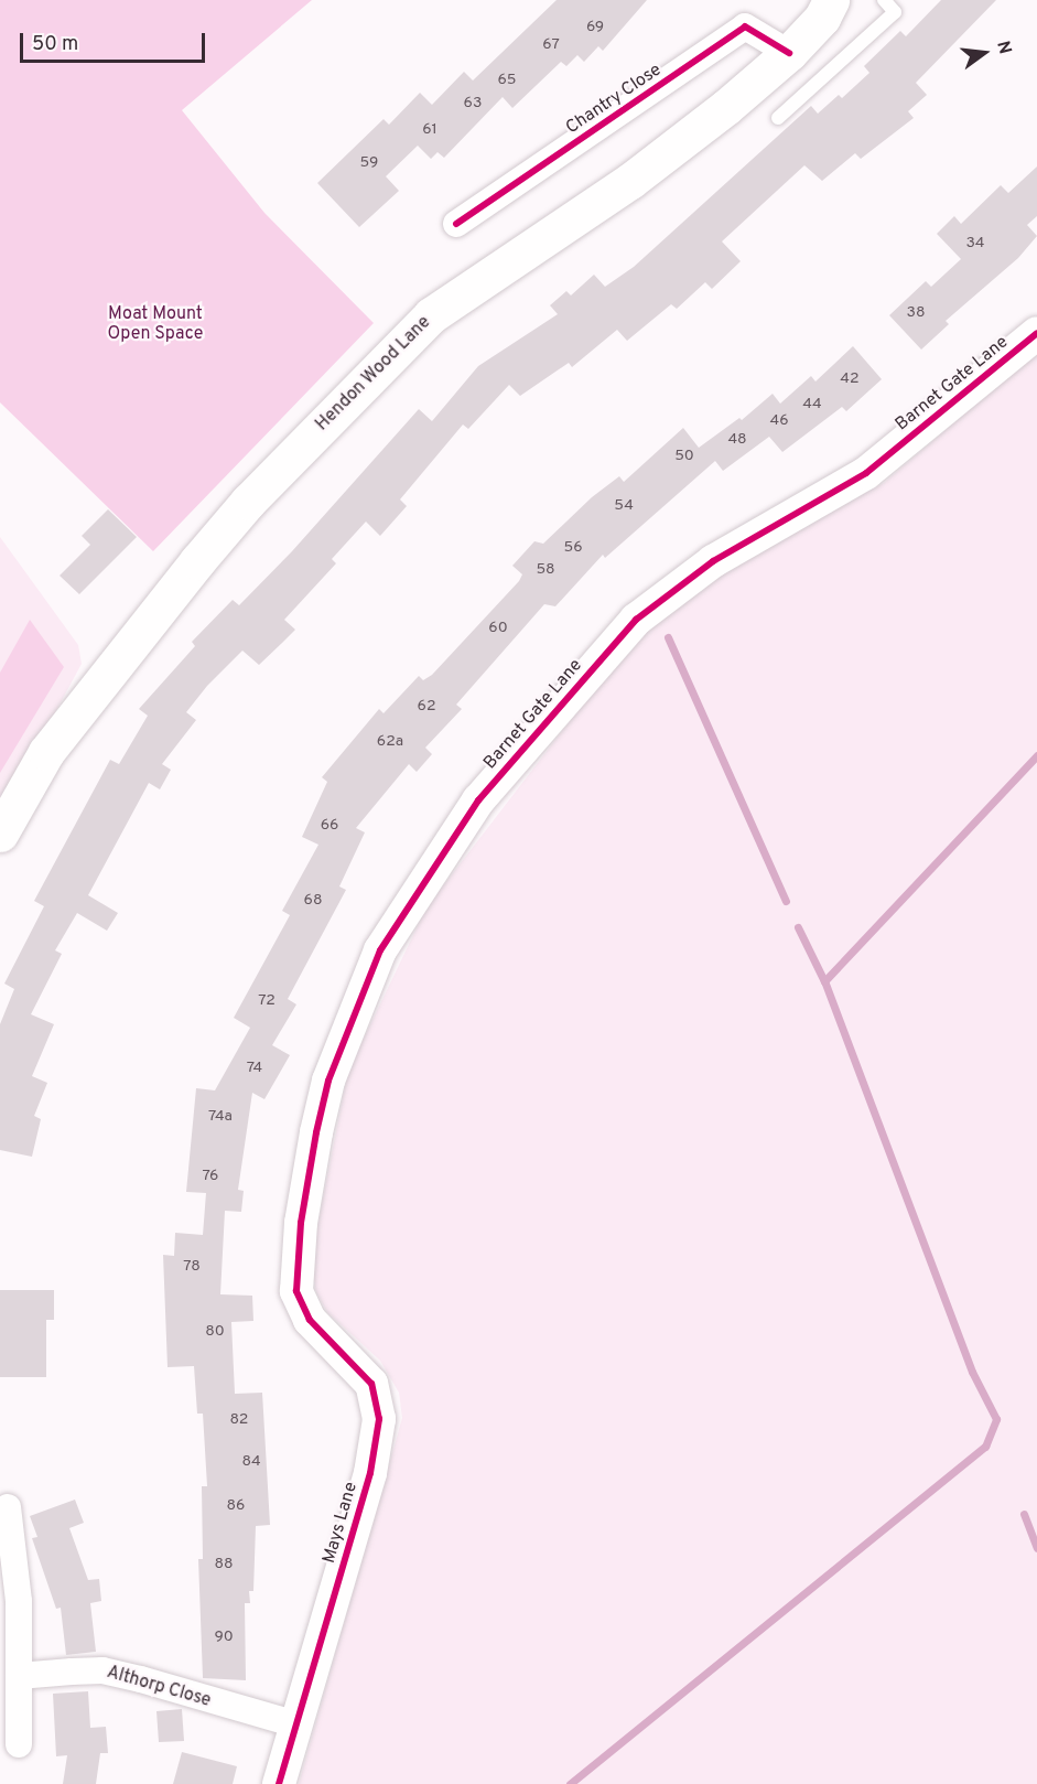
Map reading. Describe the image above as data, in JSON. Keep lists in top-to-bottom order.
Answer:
{
  "streets": {
    "main road": ["Hendon Wood Lane"],
    "street": [
      "Chantry Close",
      "Barnet Gate Lane",
      "Mays Lane",
      "Althorp Close"
    ]
  },
  "crossings": [
    ["Chantry Close", "Hendon Wood Lane"],
    ["Barnet Gate Lane", "Mays Lane"],
    ["Mays Lane", "Althorp Close"]
  ],
  "parks": ["Moat Mount Open Space"],
  "house_numbers": [
    "69",
    "67",
    "65",
    "63",
    "61",
    "59",
    "34",
    "38",
    "42",
    "44",
    "46",
    "48",
    "50",
    "54",
    "56",
    "58",
    "60",
    "62",
    "62a",
    "66",
    "68",
    "72",
    "74",
    "74a",
    "76",
    "78",
    "80",
    "82",
    "84",
    "86",
    "88",
    "90"
  ],
  "scale_bar": "50 m",
  "north": "right"
}
